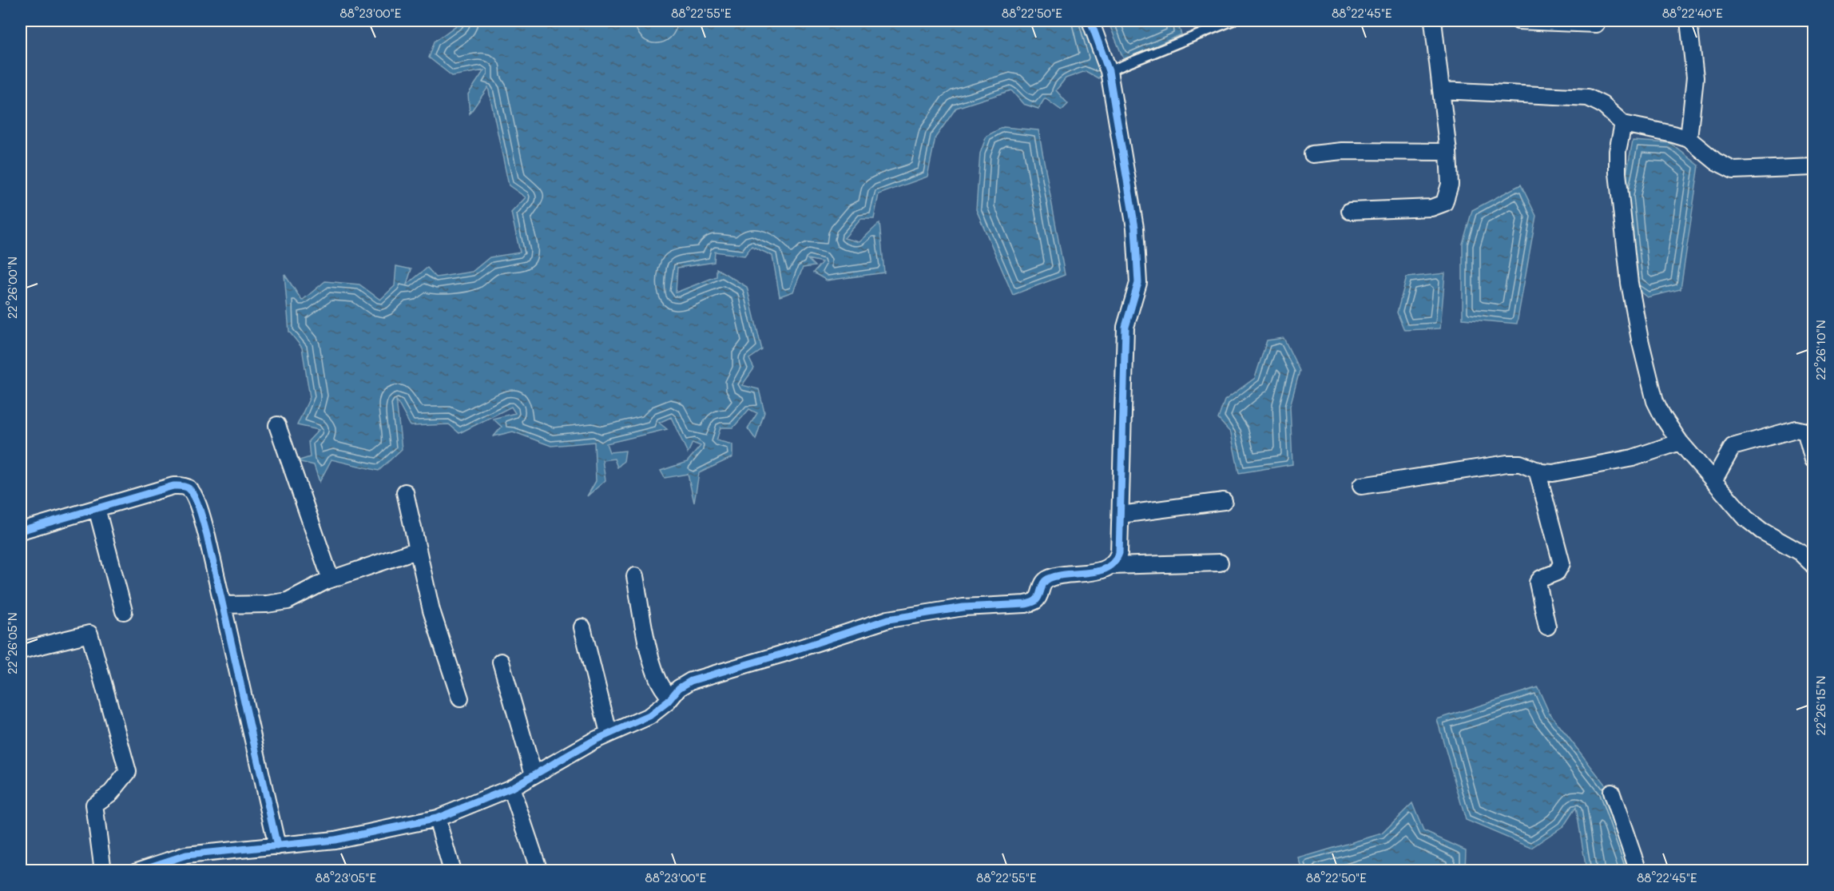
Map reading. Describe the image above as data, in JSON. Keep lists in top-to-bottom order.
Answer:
{
  "coordinates": [
    "88°23'00\"E",
    "88°22'55\"E",
    "88°22'50\"E",
    "88°22'45\"E",
    "88°22'40\"E",
    "22°26'00\"N",
    "22°26'10\"N",
    "22°26'05\"N",
    "22°26'15\"N",
    "88°23'05\"E"
  ]
}
